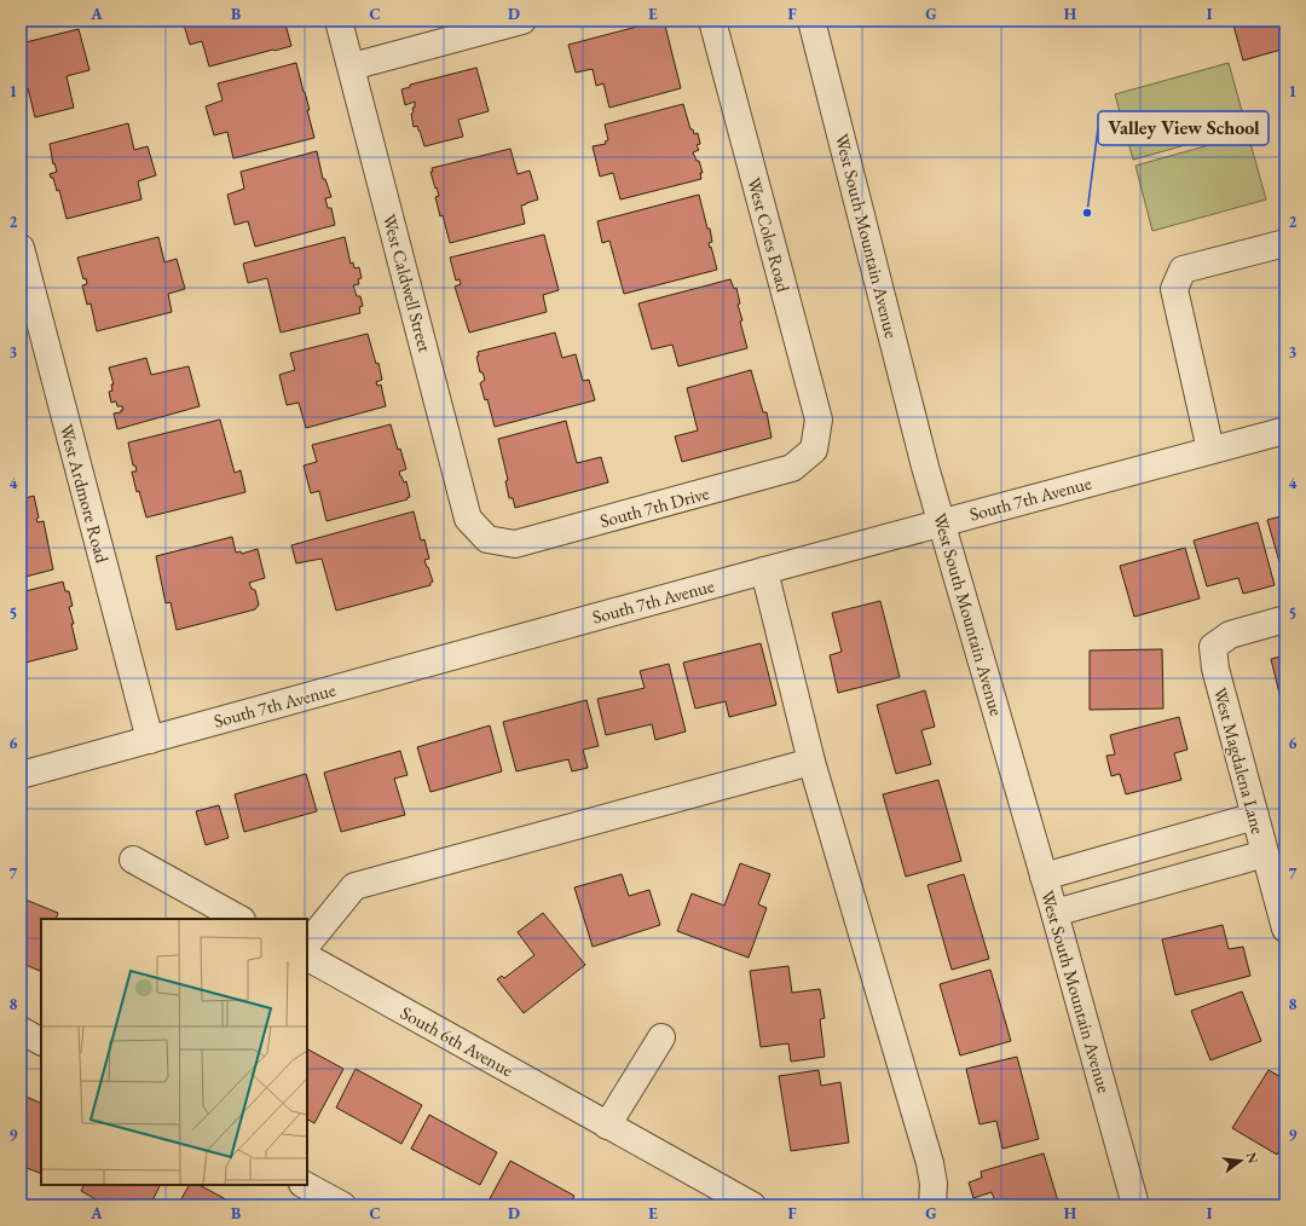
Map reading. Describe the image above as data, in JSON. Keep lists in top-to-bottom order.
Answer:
{
  "streets": {
    "street": [
      "West Coles Road",
      "West South Mountain Avenue",
      "West Caldwell Street",
      "West Ardmore Road",
      "South 7th Avenue",
      "South 7th Drive",
      "West Magdalena Lane",
      "South 6th Avenue"
    ]
  },
  "crossings": [
    ["West Coles Road", "South 7th Drive"],
    ["West South Mountain Avenue", "South 7th Avenue"],
    ["West Caldwell Street", "South 7th Drive"],
    ["West Ardmore Road", "South 7th Avenue"]
  ],
  "places": ["Valley View School"],
  "north": "right",
  "grid": {
    "columns": [
      "A",
      "B",
      "C",
      "D",
      "E",
      "F",
      "G",
      "H",
      "I"
    ],
    "rows": [
      "1",
      "2",
      "3",
      "4",
      "5",
      "6",
      "7",
      "8",
      "9"
    ]
  }
}
